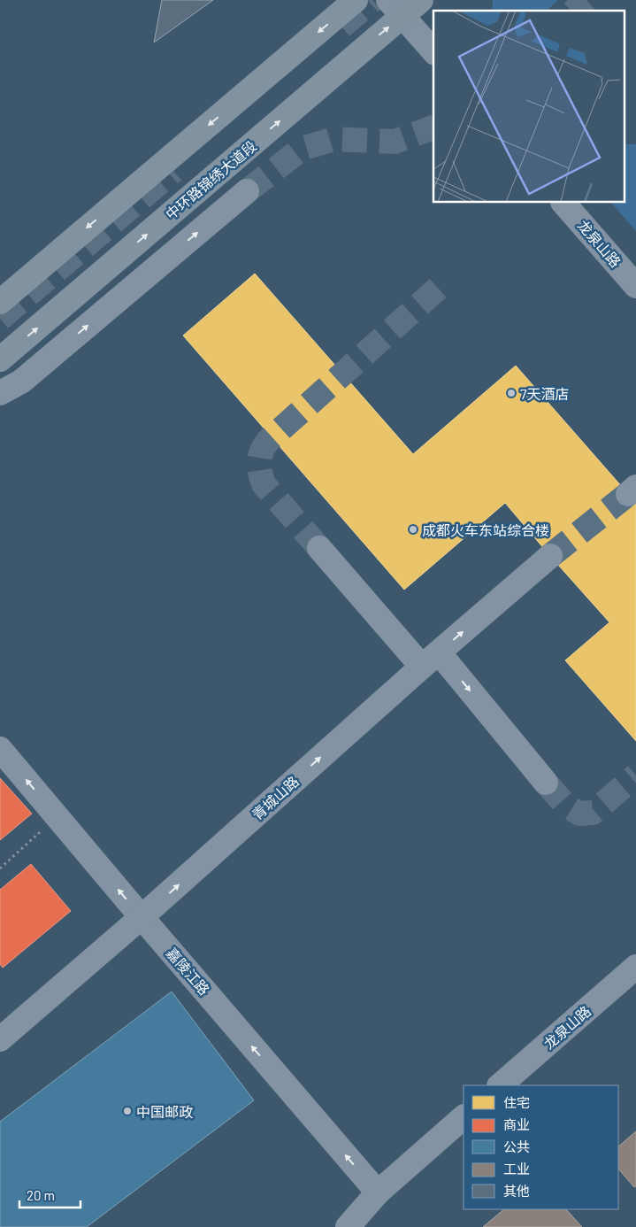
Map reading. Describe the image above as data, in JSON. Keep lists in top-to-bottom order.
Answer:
{
  "streets": {
    "main road": ["中环路锦绣大道段"],
    "street": ["龙泉山路", "青城山路", "嘉陵江路"]
  },
  "crossings": [
    ["青城山路", "嘉陵江路"]
  ],
  "one_way": ["青城山路", "嘉陵江路"],
  "places": ["7天酒店", "成都火车东站综合楼", "中国邮政"],
  "legend": [
    "住宅",
    "商业",
    "公共",
    "工业",
    "其他"
  ],
  "scale_bar": "20 m"
}
